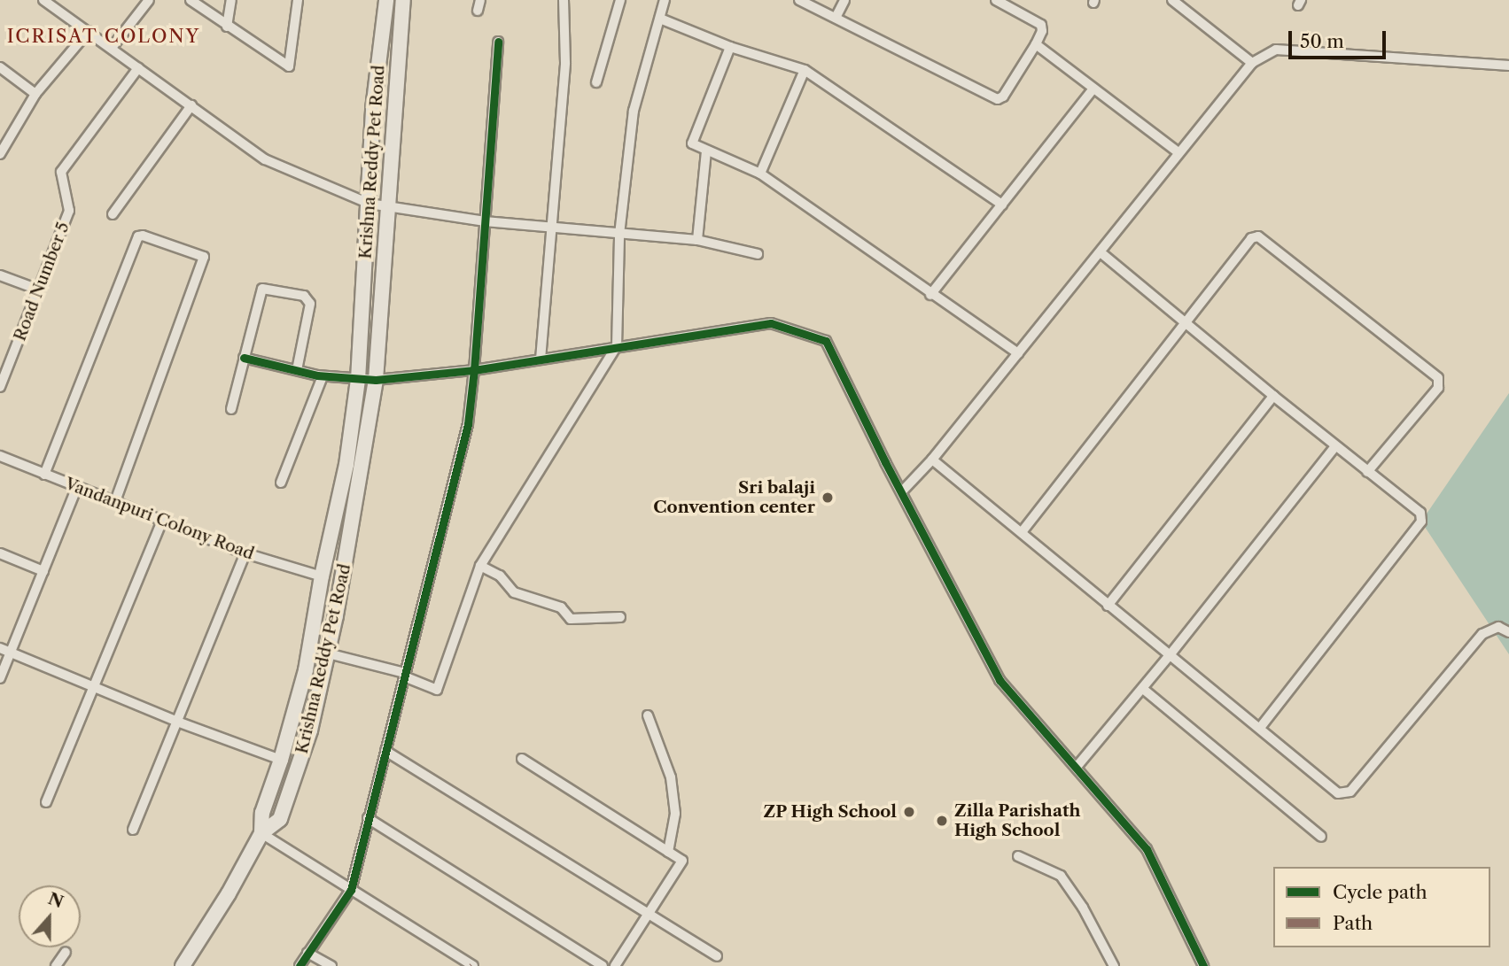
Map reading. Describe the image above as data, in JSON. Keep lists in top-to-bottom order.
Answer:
{
  "streets": {
    "main road": ["Krishna Reddy Pet Road"],
    "street": ["Road Number 5", "Vandanpuri Colony Road"]
  },
  "crossings": [
    ["Krishna Reddy Pet Road", "Vandanpuri Colony Road"]
  ],
  "districts": ["ICRISAT COLONY"],
  "places": ["Sri balaji Convention center", "ZP High School", "Zilla Parishath High School"],
  "legend": ["Cycle path", "Path"],
  "scale_bar": "50 m",
  "north": "top"
}
